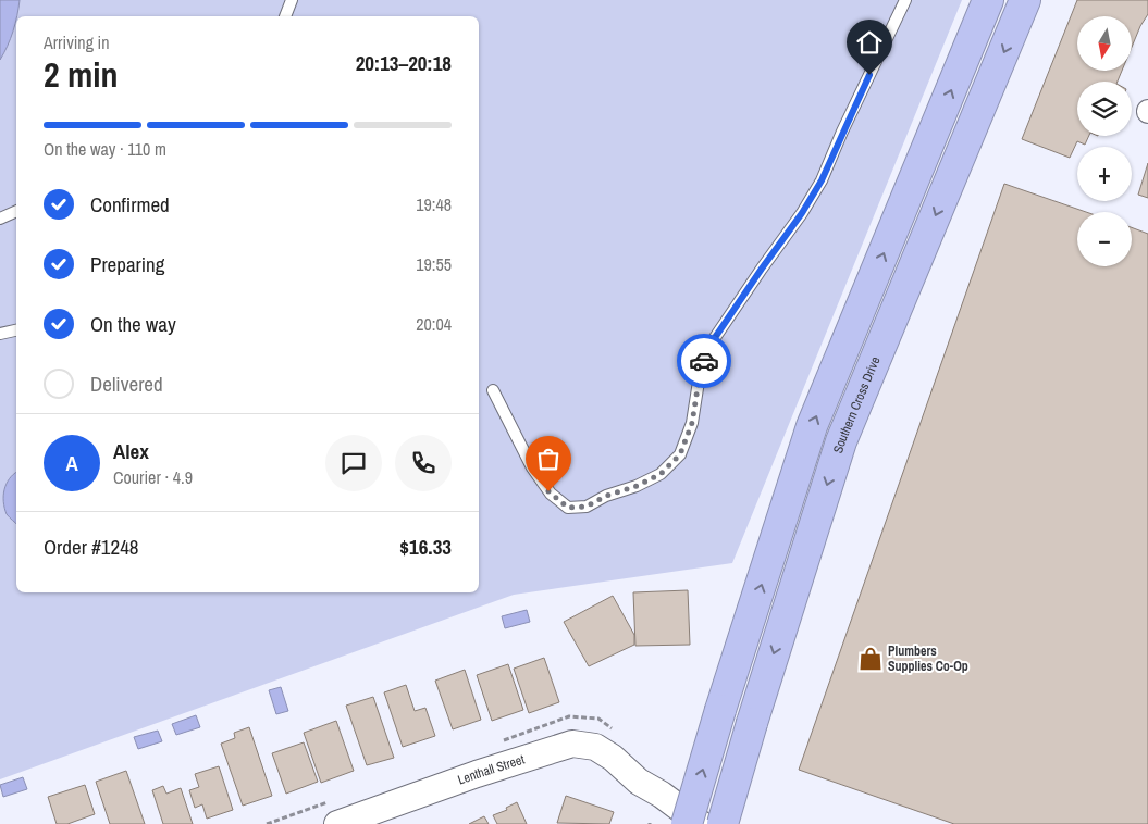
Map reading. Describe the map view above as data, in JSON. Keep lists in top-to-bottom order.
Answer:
{
  "streets": {
    "highway": ["Southern Cross Drive"],
    "street": ["Lenthall Street"]
  },
  "places": {
    "shop": ["Plumbers Supplies Co-Op"]
  },
  "north": "bottom",
  "page": {
    "map_buttons": ["+", "−"],
    "heading": ["2 min", "Arriving in", "20:13–20:18"],
    "panel": [
      "Alex",
      "Courier · 4.9",
      "Order #1248",
      "$16.33"
    ],
    "bar": "On the way · 110 m",
    "list": [
      ["Confirmed", "19:48"],
      ["Preparing", "19:55"],
      ["On the way", "20:04"],
      "Delivered"
    ],
    "round": "A"
  }
}
